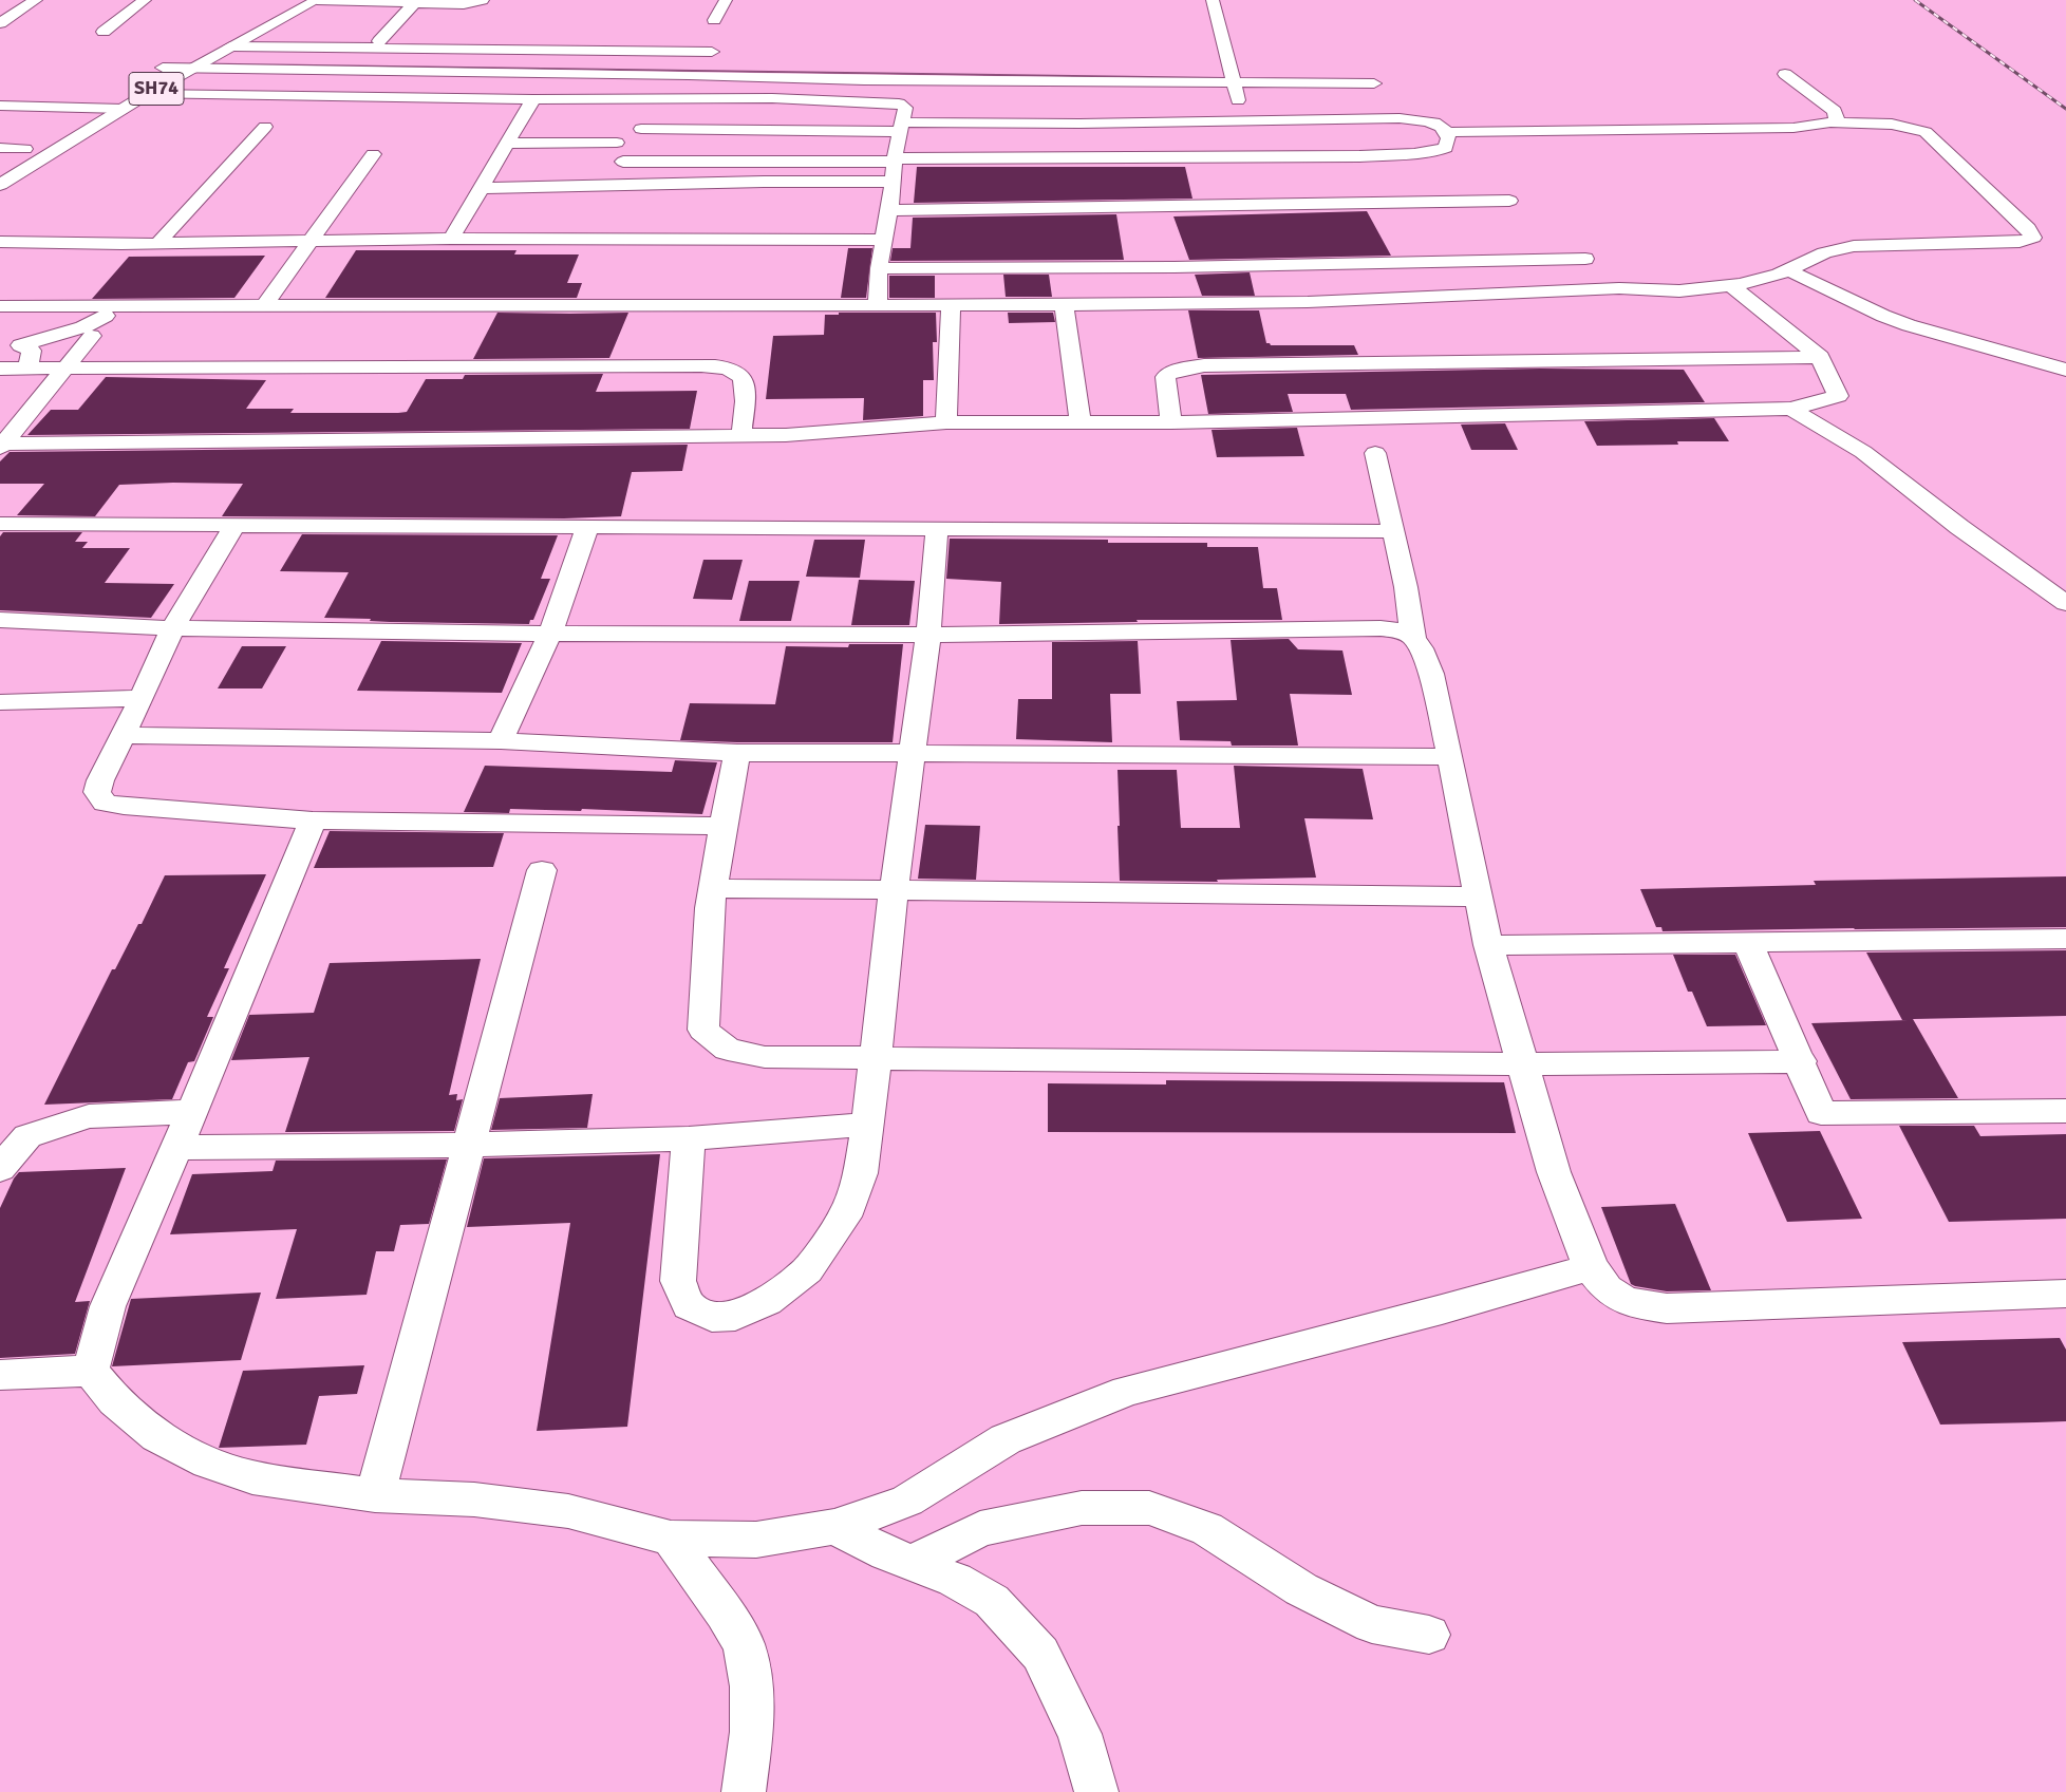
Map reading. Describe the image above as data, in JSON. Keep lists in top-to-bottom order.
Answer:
{
  "streets": {
    "street": ["SH74"]
  }
}
